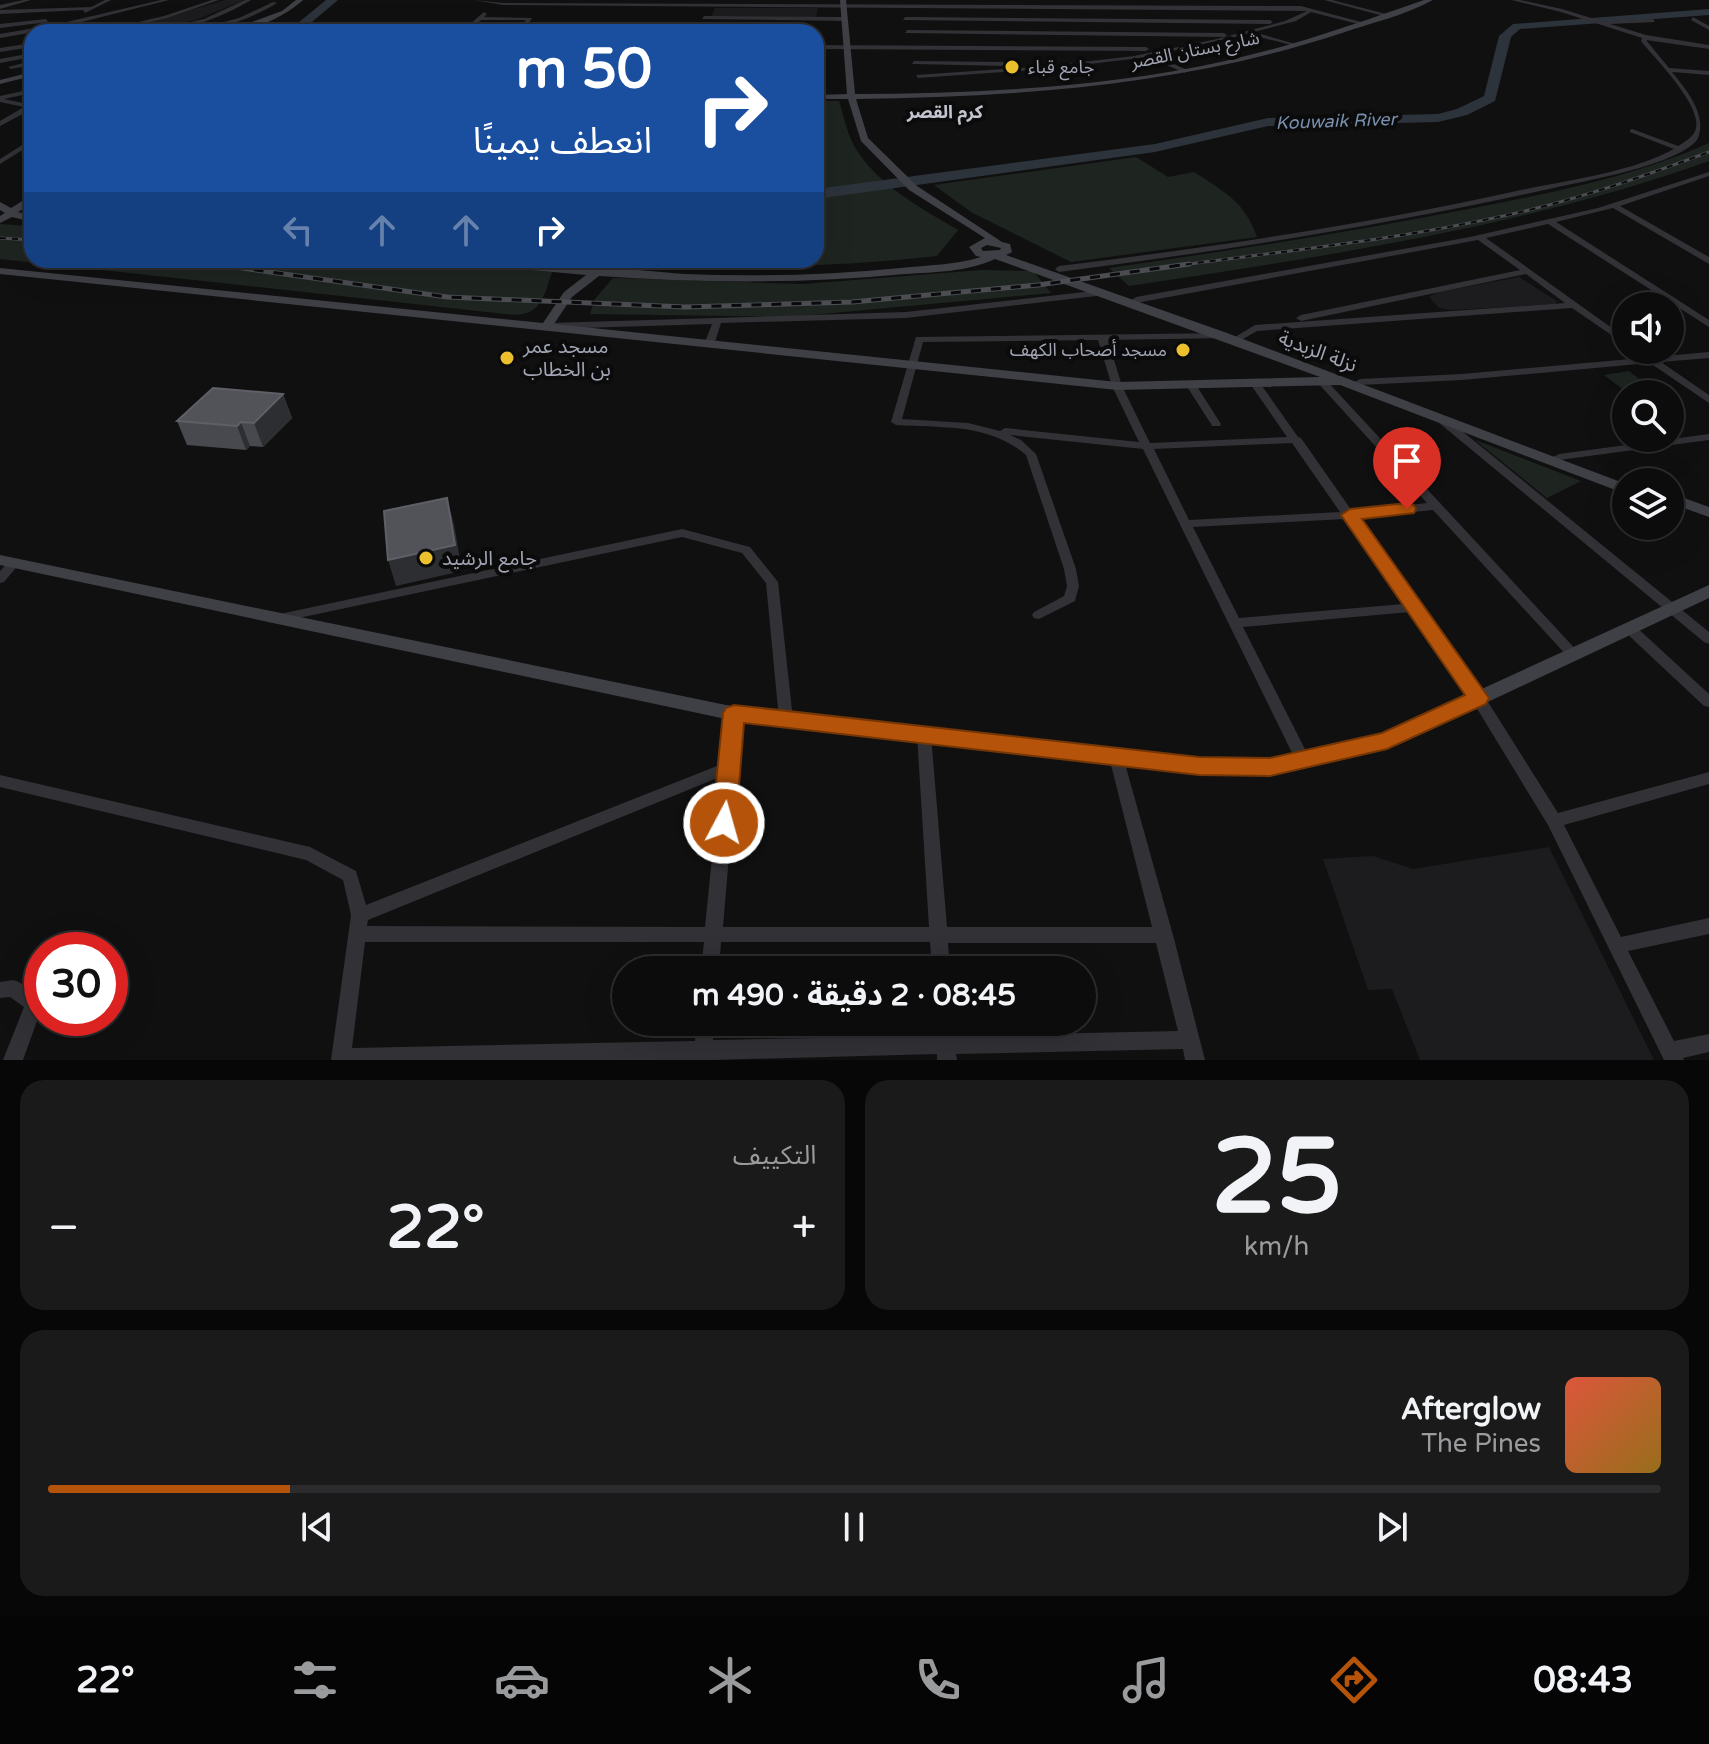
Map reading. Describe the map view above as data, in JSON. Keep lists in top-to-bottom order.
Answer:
{
  "streets": {
    "main road": ["شارع بستان القصر", "نزلة الزبدية"]
  },
  "districts": ["كرم القصر"],
  "water": ["Kouwaik River"],
  "places": [
    "جامع قباء",
    "مسجد أصحاب الكهف",
    "مسجد عمر بن الخطاب",
    "جامع الرشيد"
  ],
  "page": {
    "turn": ["50 m", "انعطف يمينًا"],
    "limit": "30",
    "trip": "08:45 · 2 دقيقة · 490 m",
    "tile": [
      ["25", "km/h"],
      "التكييف"
    ],
    "heat": ["−", "22°", "+"],
    "song": ["Afterglow", "The Pines"],
    "tabs": ["08:43", "22°"]
  }
}
